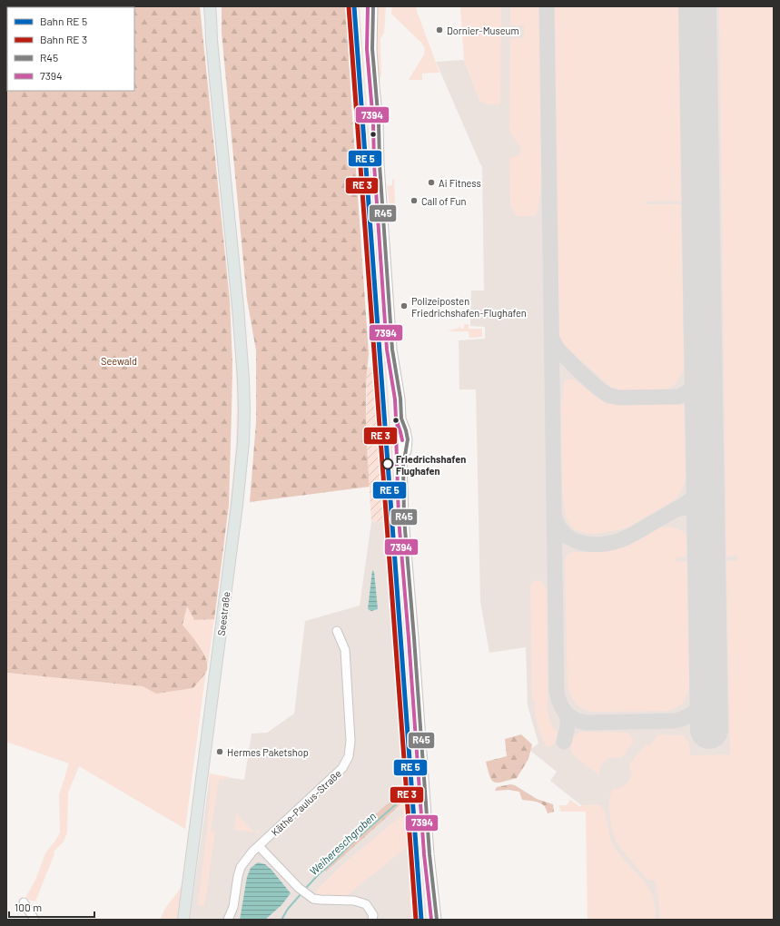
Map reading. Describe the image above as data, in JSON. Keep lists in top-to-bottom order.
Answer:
{
  "streets": {
    "main road": ["Seestraße"],
    "street": ["Käthe-Paulus-Straße"]
  },
  "water": ["Weihereschgraben"],
  "parks": ["Seewald"],
  "places": [
    "Dornier-Museum",
    "Ai Fitness",
    "Call of Fun",
    "Polizeiposten Friedrichshafen-Flughafen",
    "Friedrichshafen Flughafen",
    "Hermes Paketshop"
  ],
  "lines": ["transit line R45", "transit line 7394"],
  "legend": [
    "Bahn RE 5",
    "Bahn RE 3",
    "R45",
    "7394"
  ],
  "scale_bar": "100 m"
}
